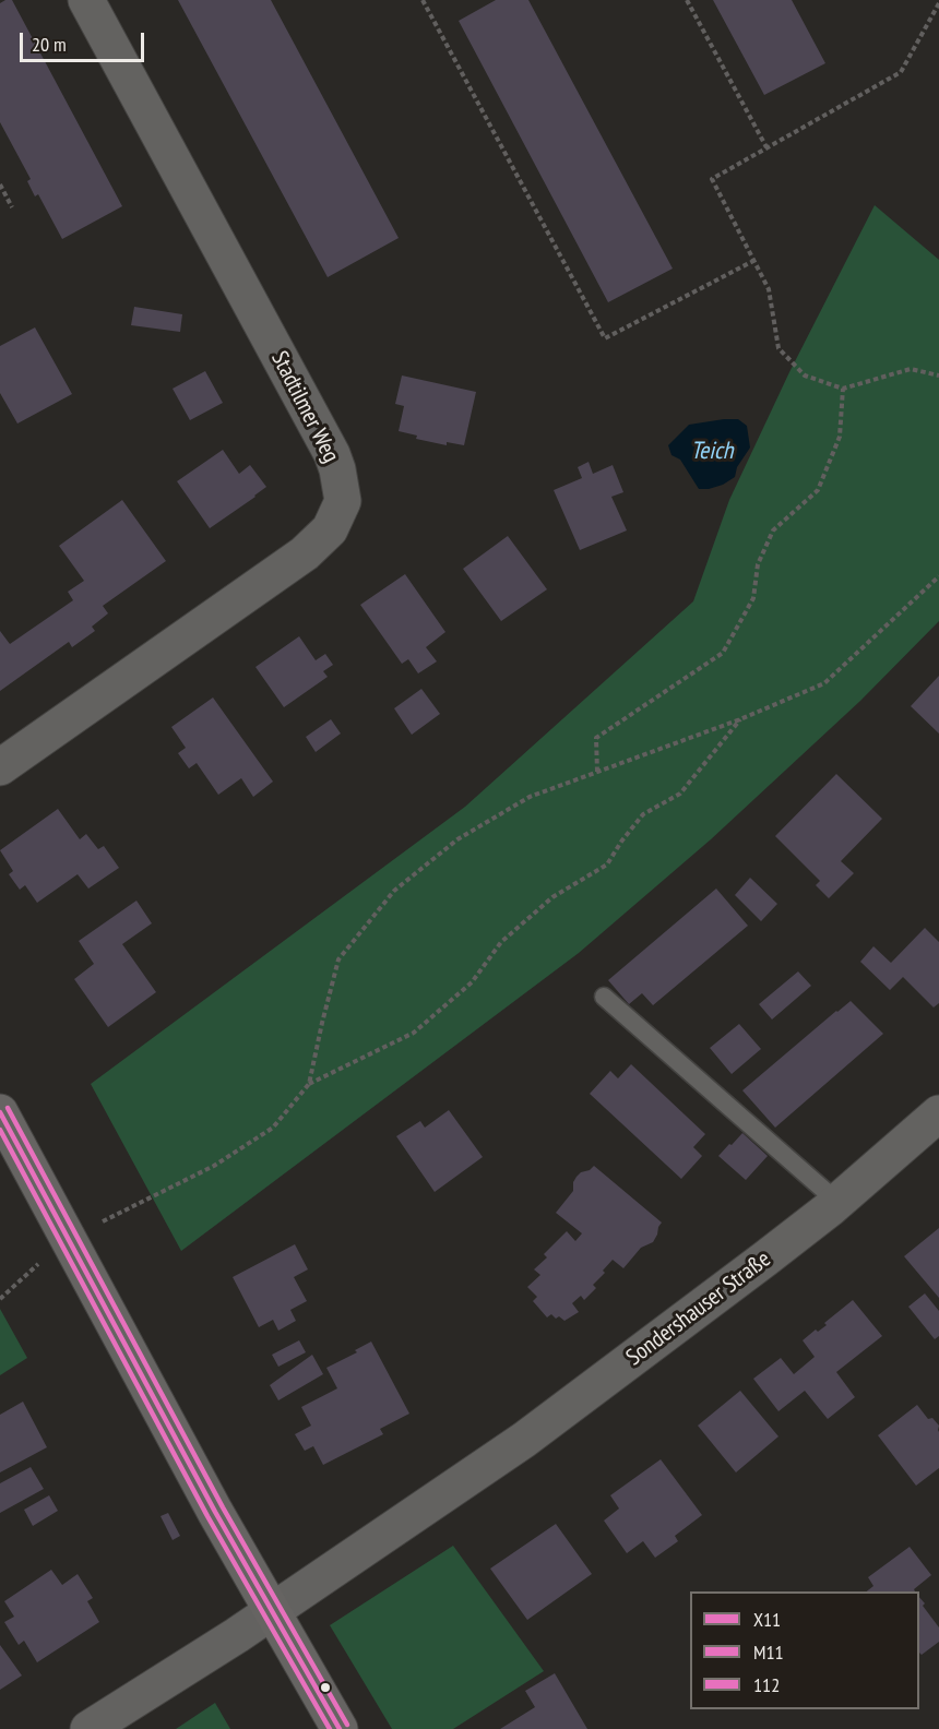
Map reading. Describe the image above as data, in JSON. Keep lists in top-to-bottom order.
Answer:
{
  "streets": {
    "street": ["Stadtilmer Weg", "Sondershauser Straße"]
  },
  "water": ["Teich"],
  "lines": ["transit line 112", "transit line X11", "transit line M11"],
  "legend": ["X11", "M11", "112"],
  "scale_bar": "20 m"
}
